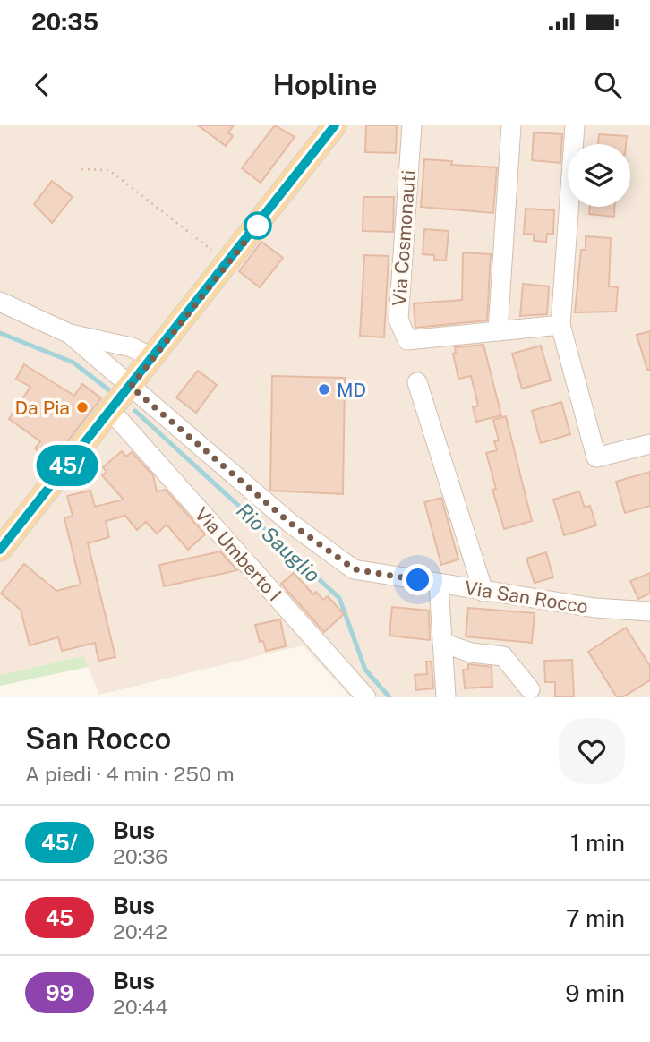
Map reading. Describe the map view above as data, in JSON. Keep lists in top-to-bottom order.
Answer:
{
  "streets": {
    "street": ["Via Cosmonauti", "Via Umberto I", "Via San Rocco"]
  },
  "water": ["Rio Sauglio"],
  "places": ["MD", "Da Pia"],
  "lines": ["bus line 45/"],
  "page": {
    "status": "20:35",
    "header": "Hopline",
    "on_map": "45/",
    "heading": ["San Rocco", "A piedi · 4 min · 250 m"],
    "list": [
      {
        "mark": "45/",
        "name": "Bus",
        "note": "20:36",
        "value": "1 min"
      },
      {
        "mark": "45",
        "name": "Bus",
        "note": "20:42",
        "value": "7 min"
      },
      {
        "mark": "99",
        "name": "Bus",
        "note": "20:44",
        "value": "9 min"
      }
    ]
  }
}
